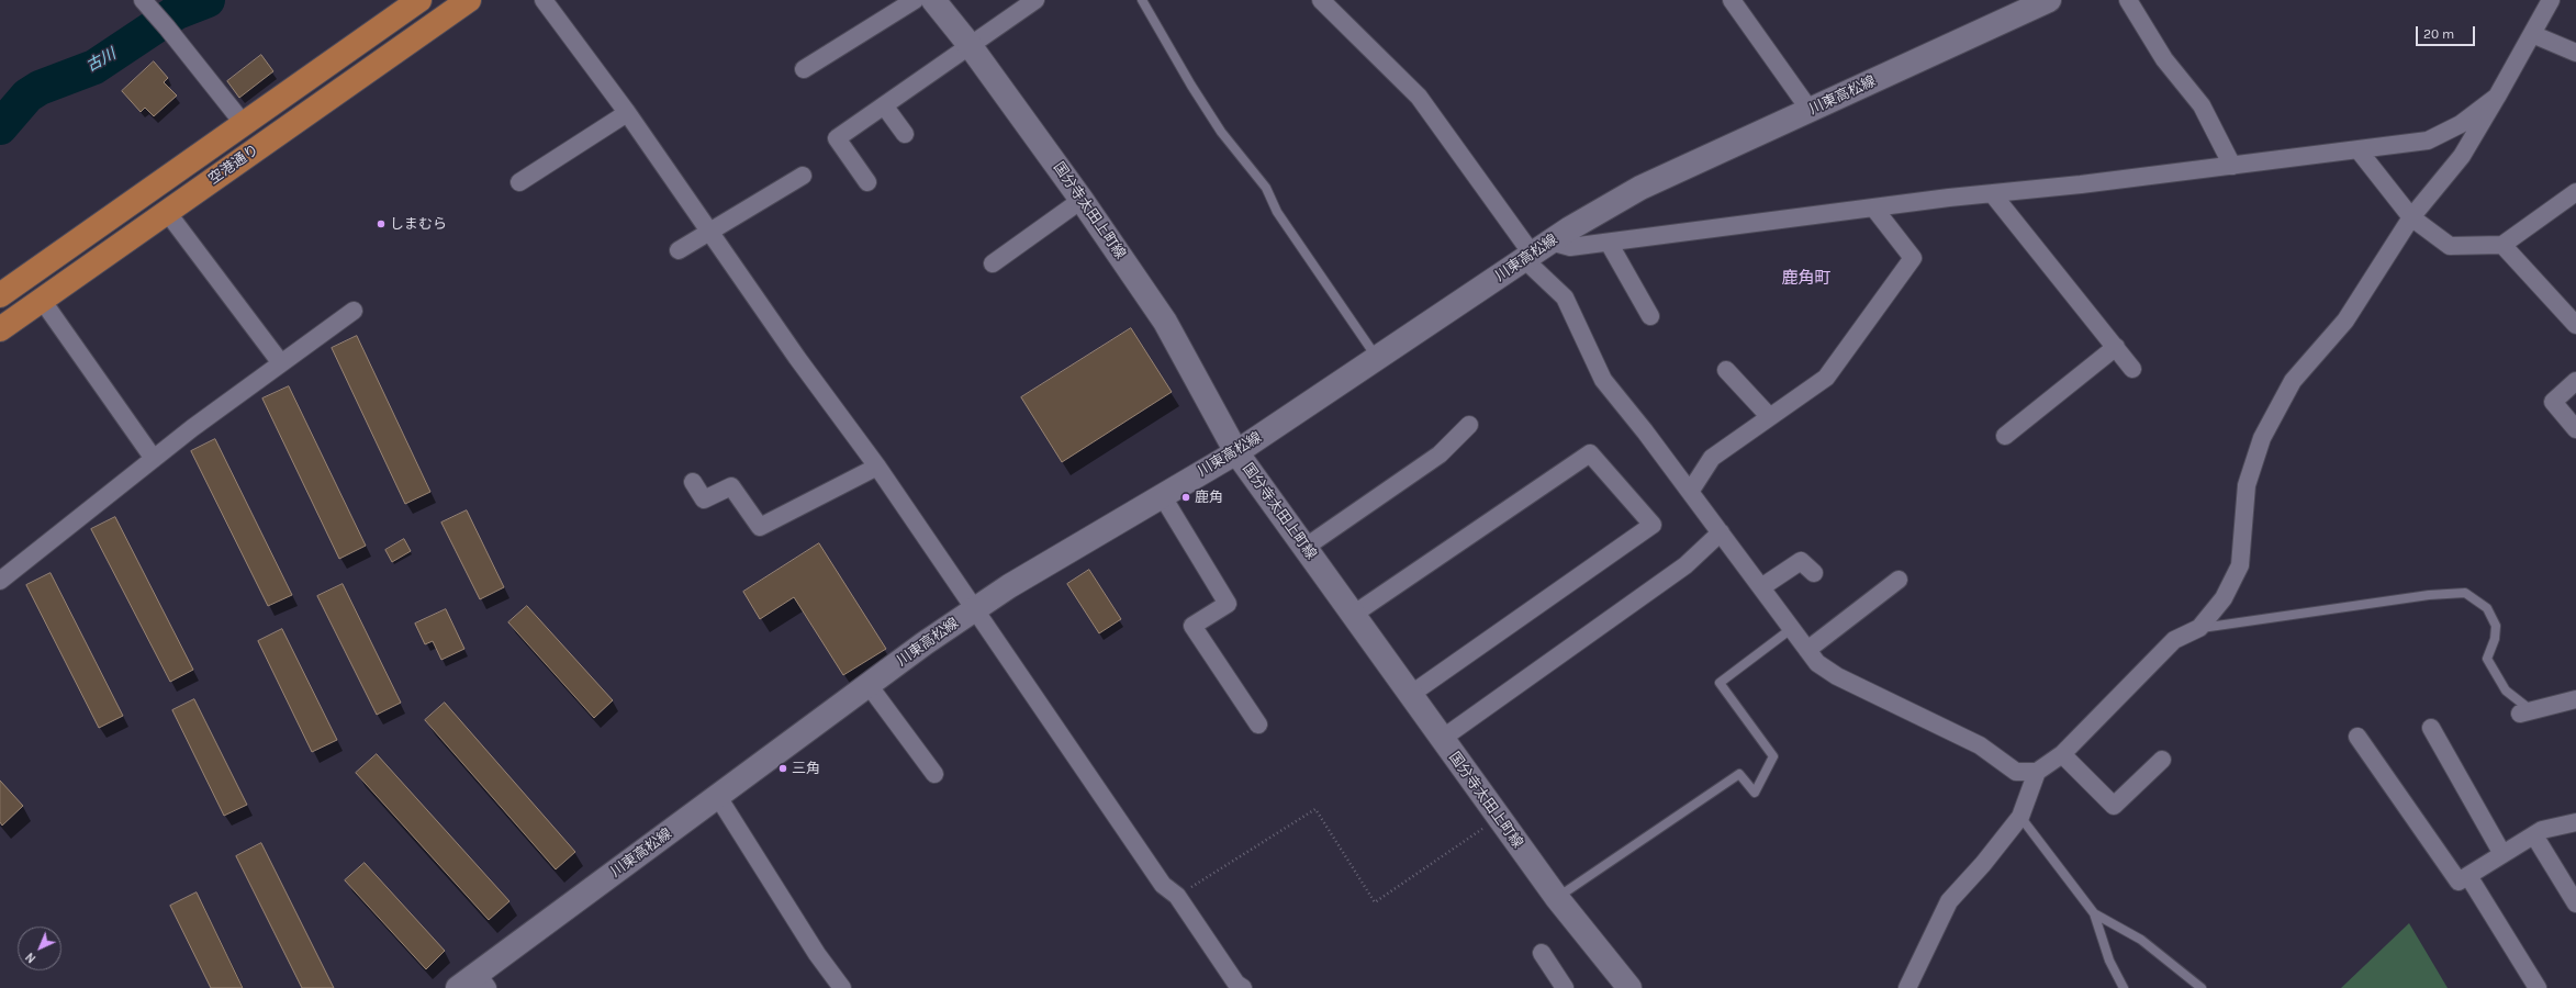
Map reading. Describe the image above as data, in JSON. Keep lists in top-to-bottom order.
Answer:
{
  "streets": {
    "highway": ["空港通り"],
    "main road": ["川東高松線", "国分寺太田上町線"]
  },
  "crossings": [
    ["川東高松線", "国分寺太田上町線"]
  ],
  "districts": ["鹿角町"],
  "water": ["古川"],
  "places": ["しまむら", "鹿角", "三角"],
  "scale_bar": "20 m",
  "north": "bottom left"
}
